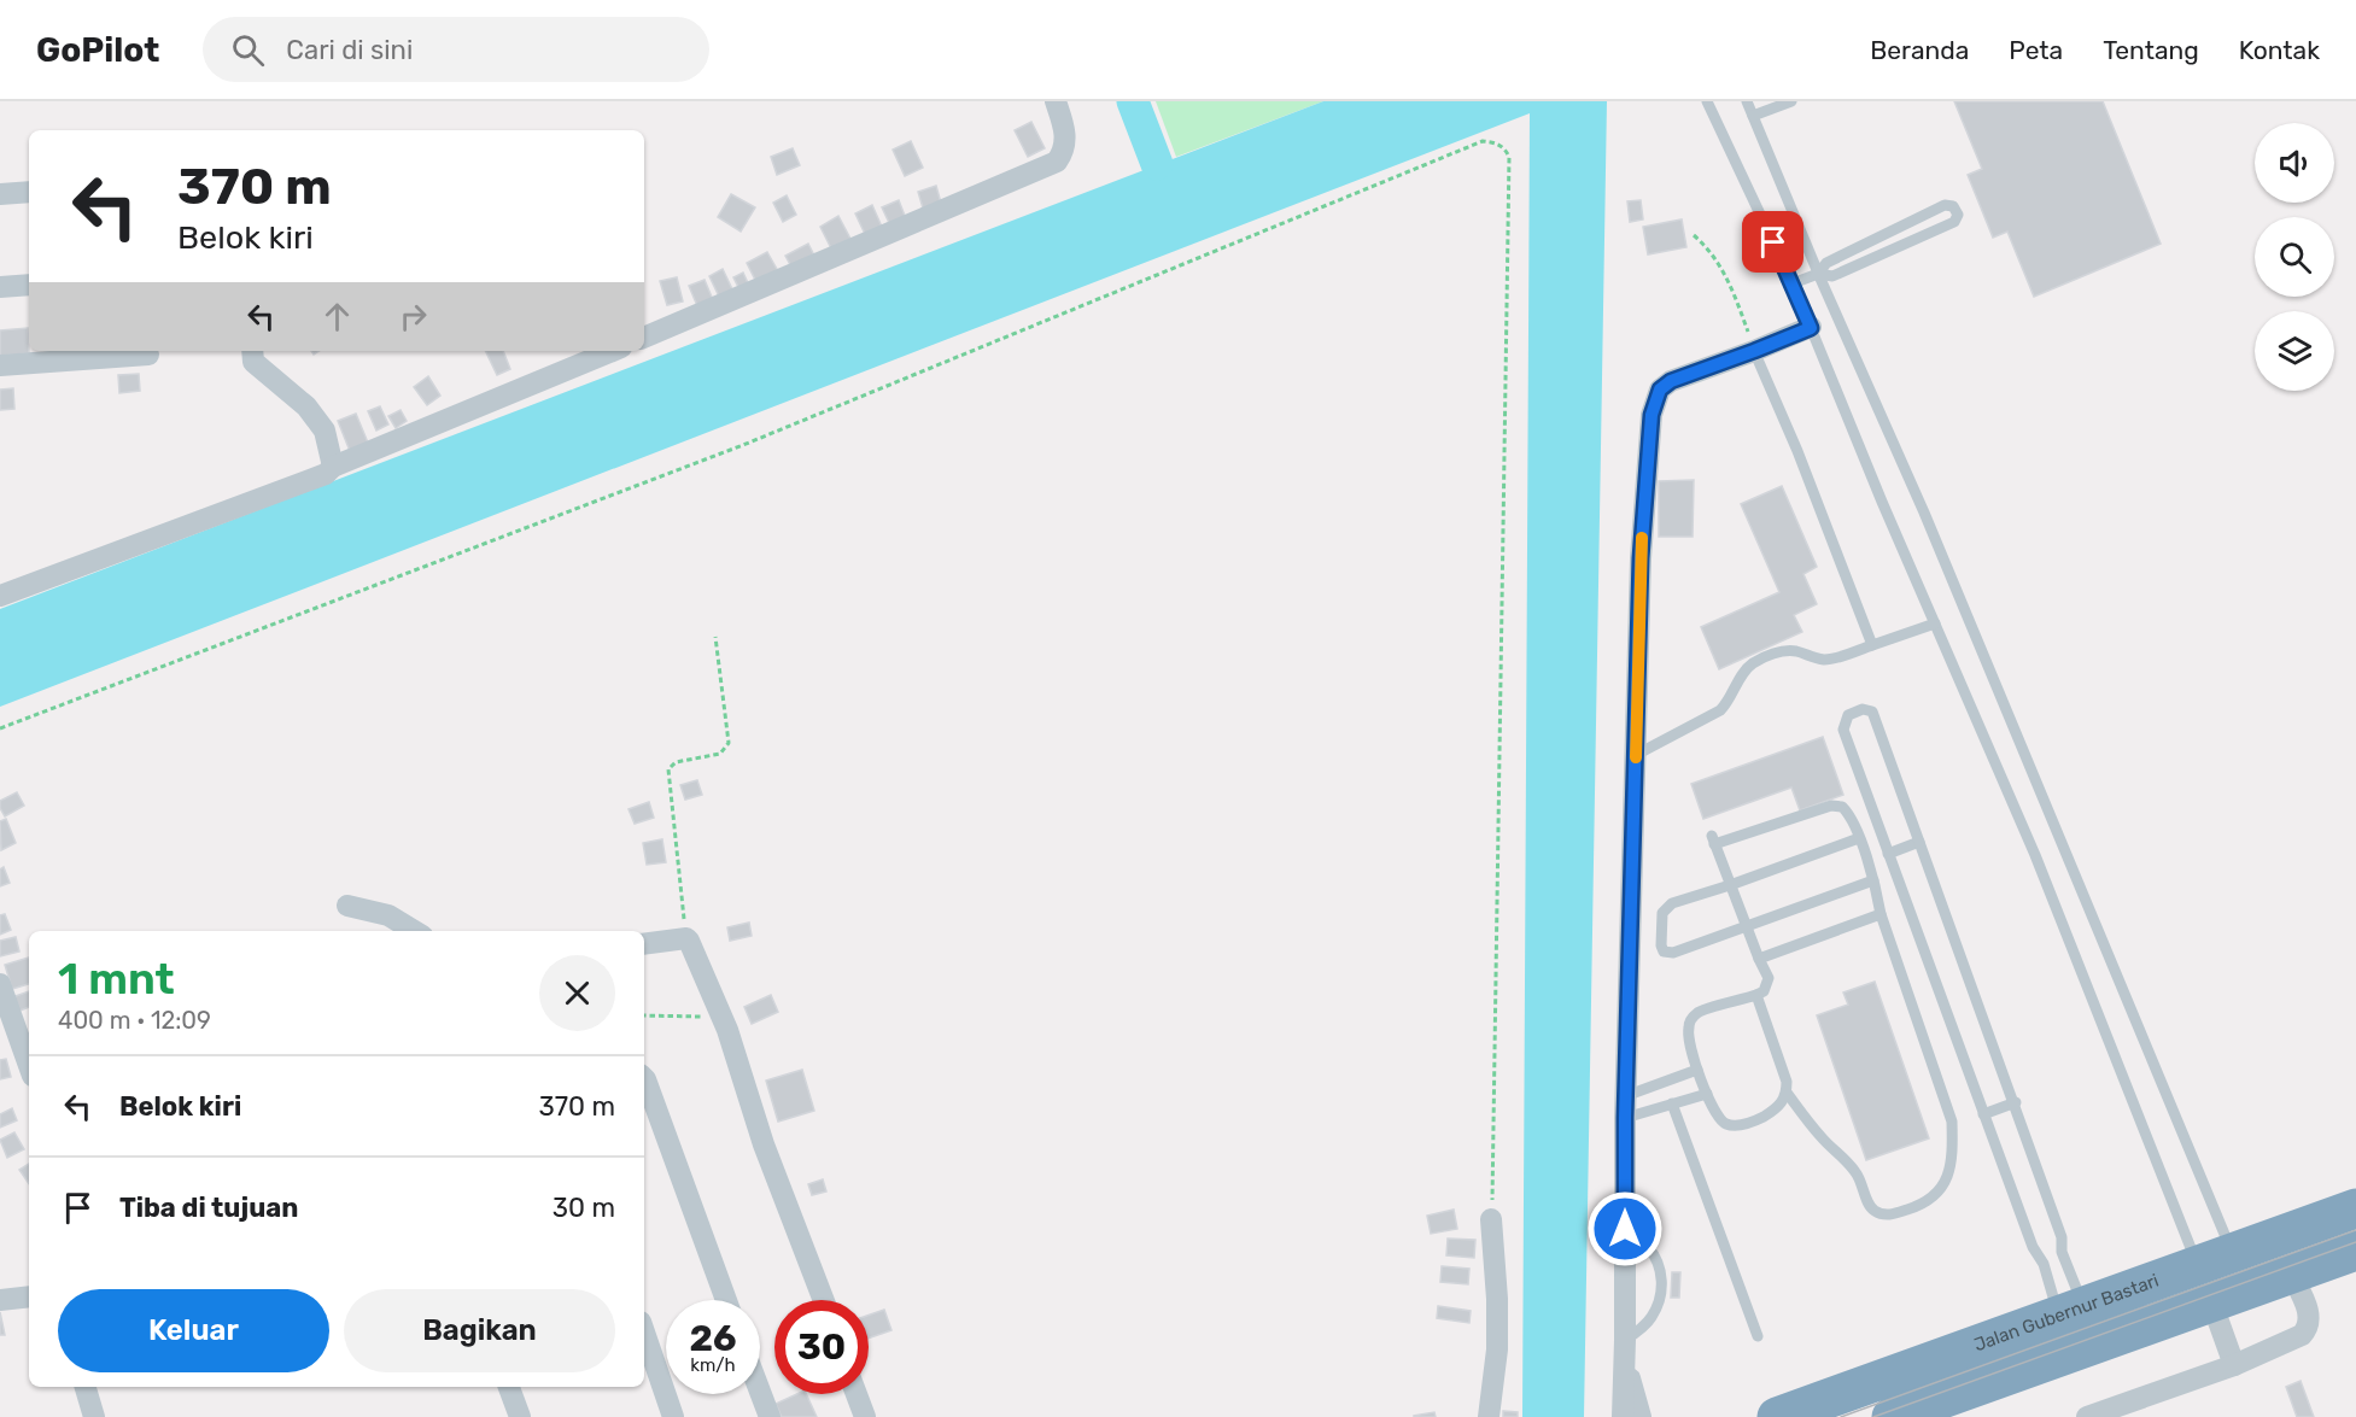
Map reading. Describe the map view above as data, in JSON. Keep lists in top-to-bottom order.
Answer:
{
  "streets": {
    "highway": ["Jalan Gubernur Bastari"]
  },
  "page": {
    "header": "GoPilot",
    "search": "Cari di sini",
    "nav": [
      "Beranda",
      "Peta",
      "Tentang",
      "Kontak"
    ],
    "turn": ["370 m", "Belok kiri"],
    "heading": ["1 mnt", "400 m · 12:09"],
    "list": [
      {
        "name": "Belok kiri",
        "value": "370 m"
      },
      {
        "name": "Tiba di tujuan",
        "value": "30 m"
      }
    ],
    "buttons": ["Keluar", "Bagikan"],
    "speed": "26 km/h",
    "limit": "30"
  }
}
